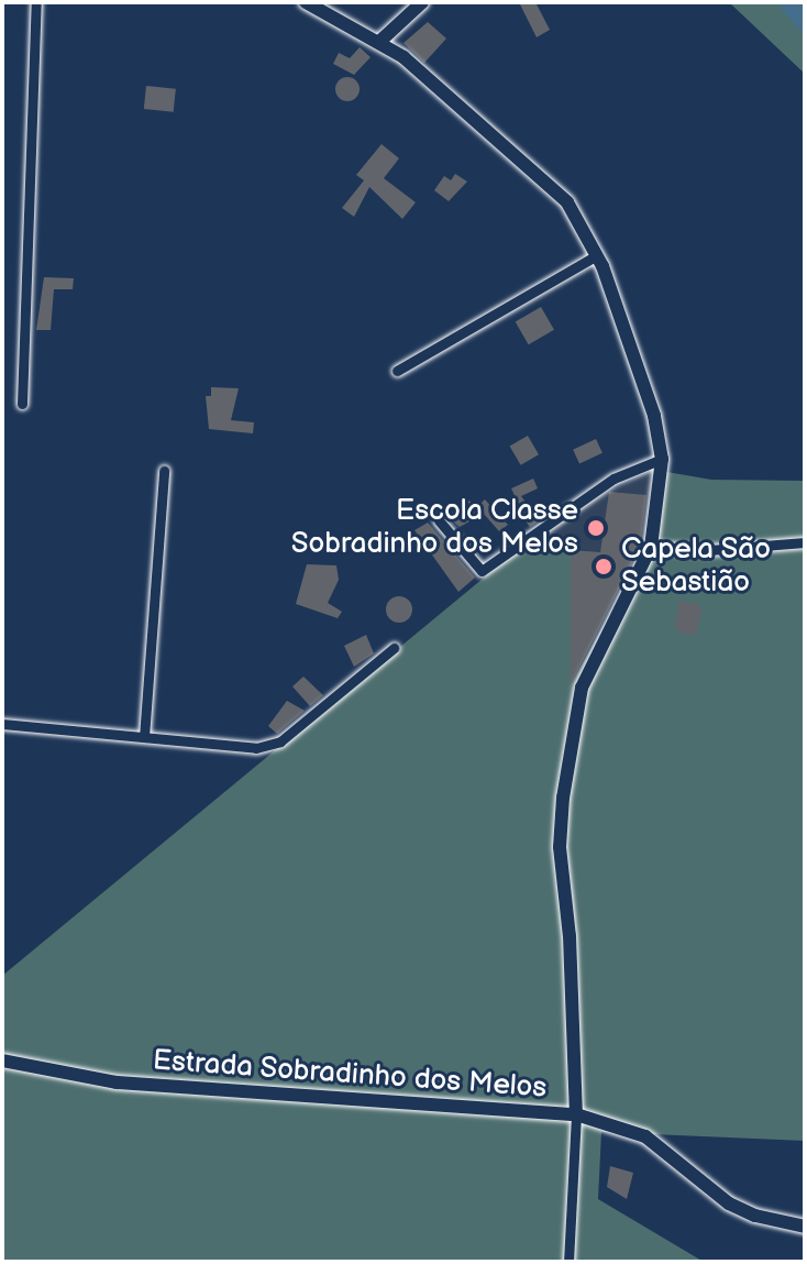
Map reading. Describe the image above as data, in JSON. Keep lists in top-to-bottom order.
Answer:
{
  "streets": {
    "street": ["Estrada Sobradinho dos Melos"]
  },
  "places": ["Escola Classe Sobradinho dos Melos", "Capela São Sebastião"]
}
